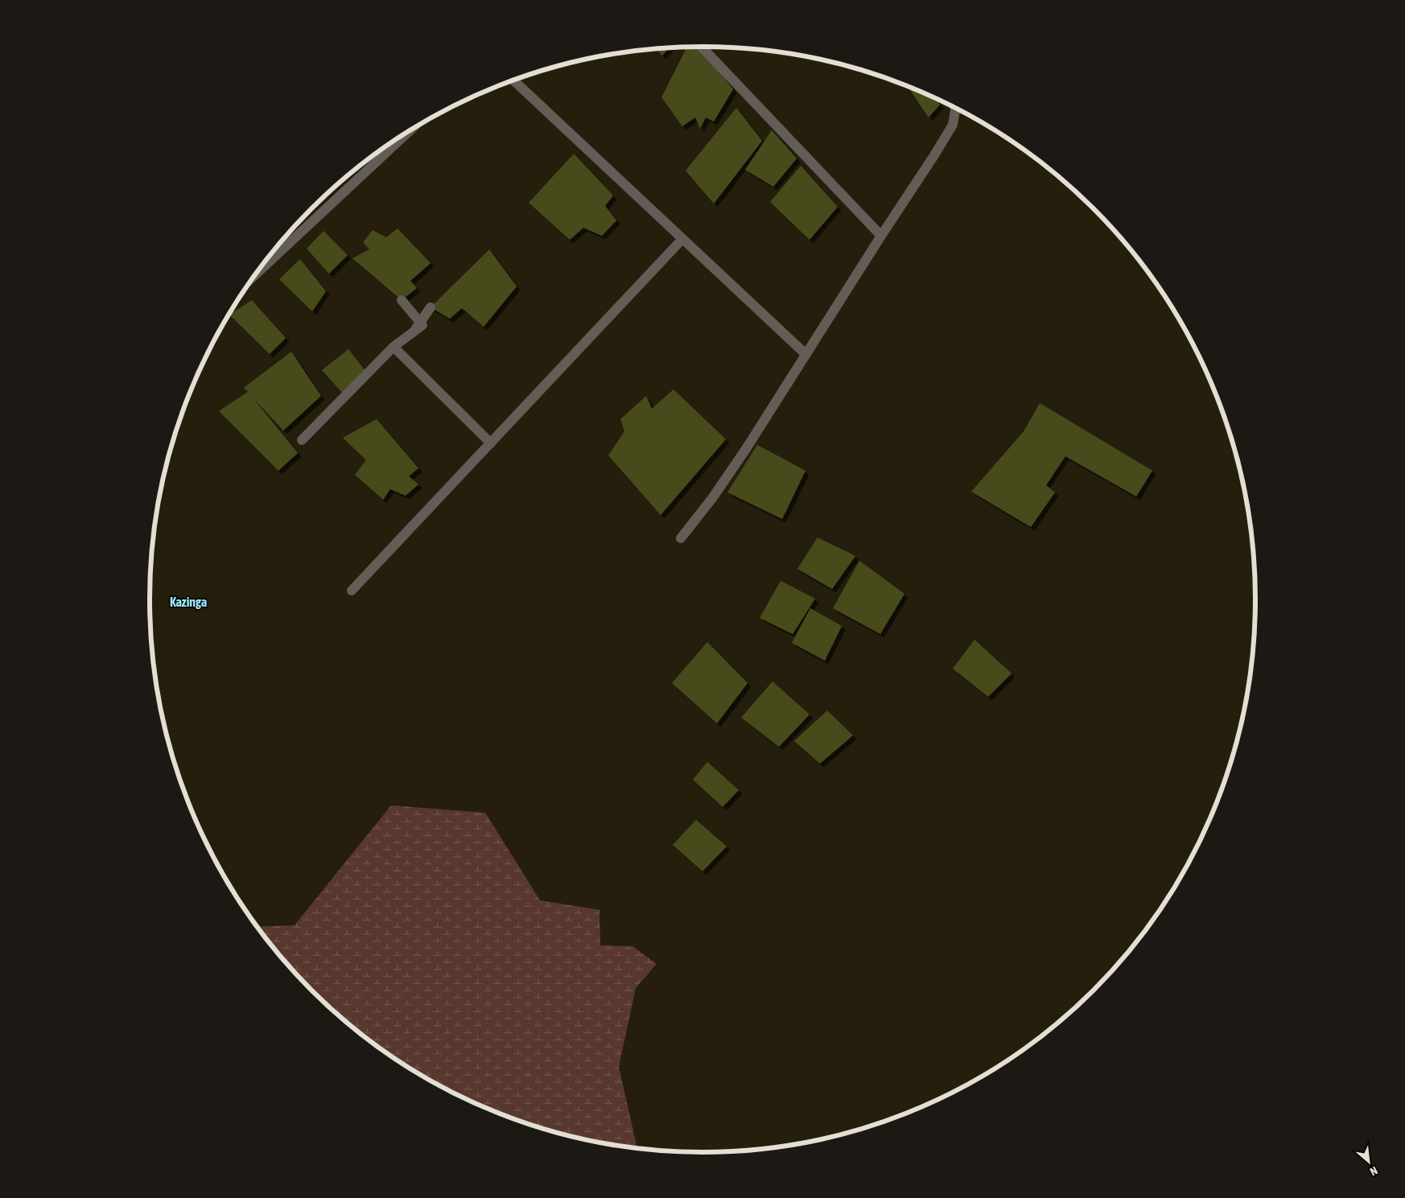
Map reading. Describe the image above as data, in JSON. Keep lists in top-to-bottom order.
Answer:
{
  "districts": ["Kazinga"],
  "north": "bottom right"
}
